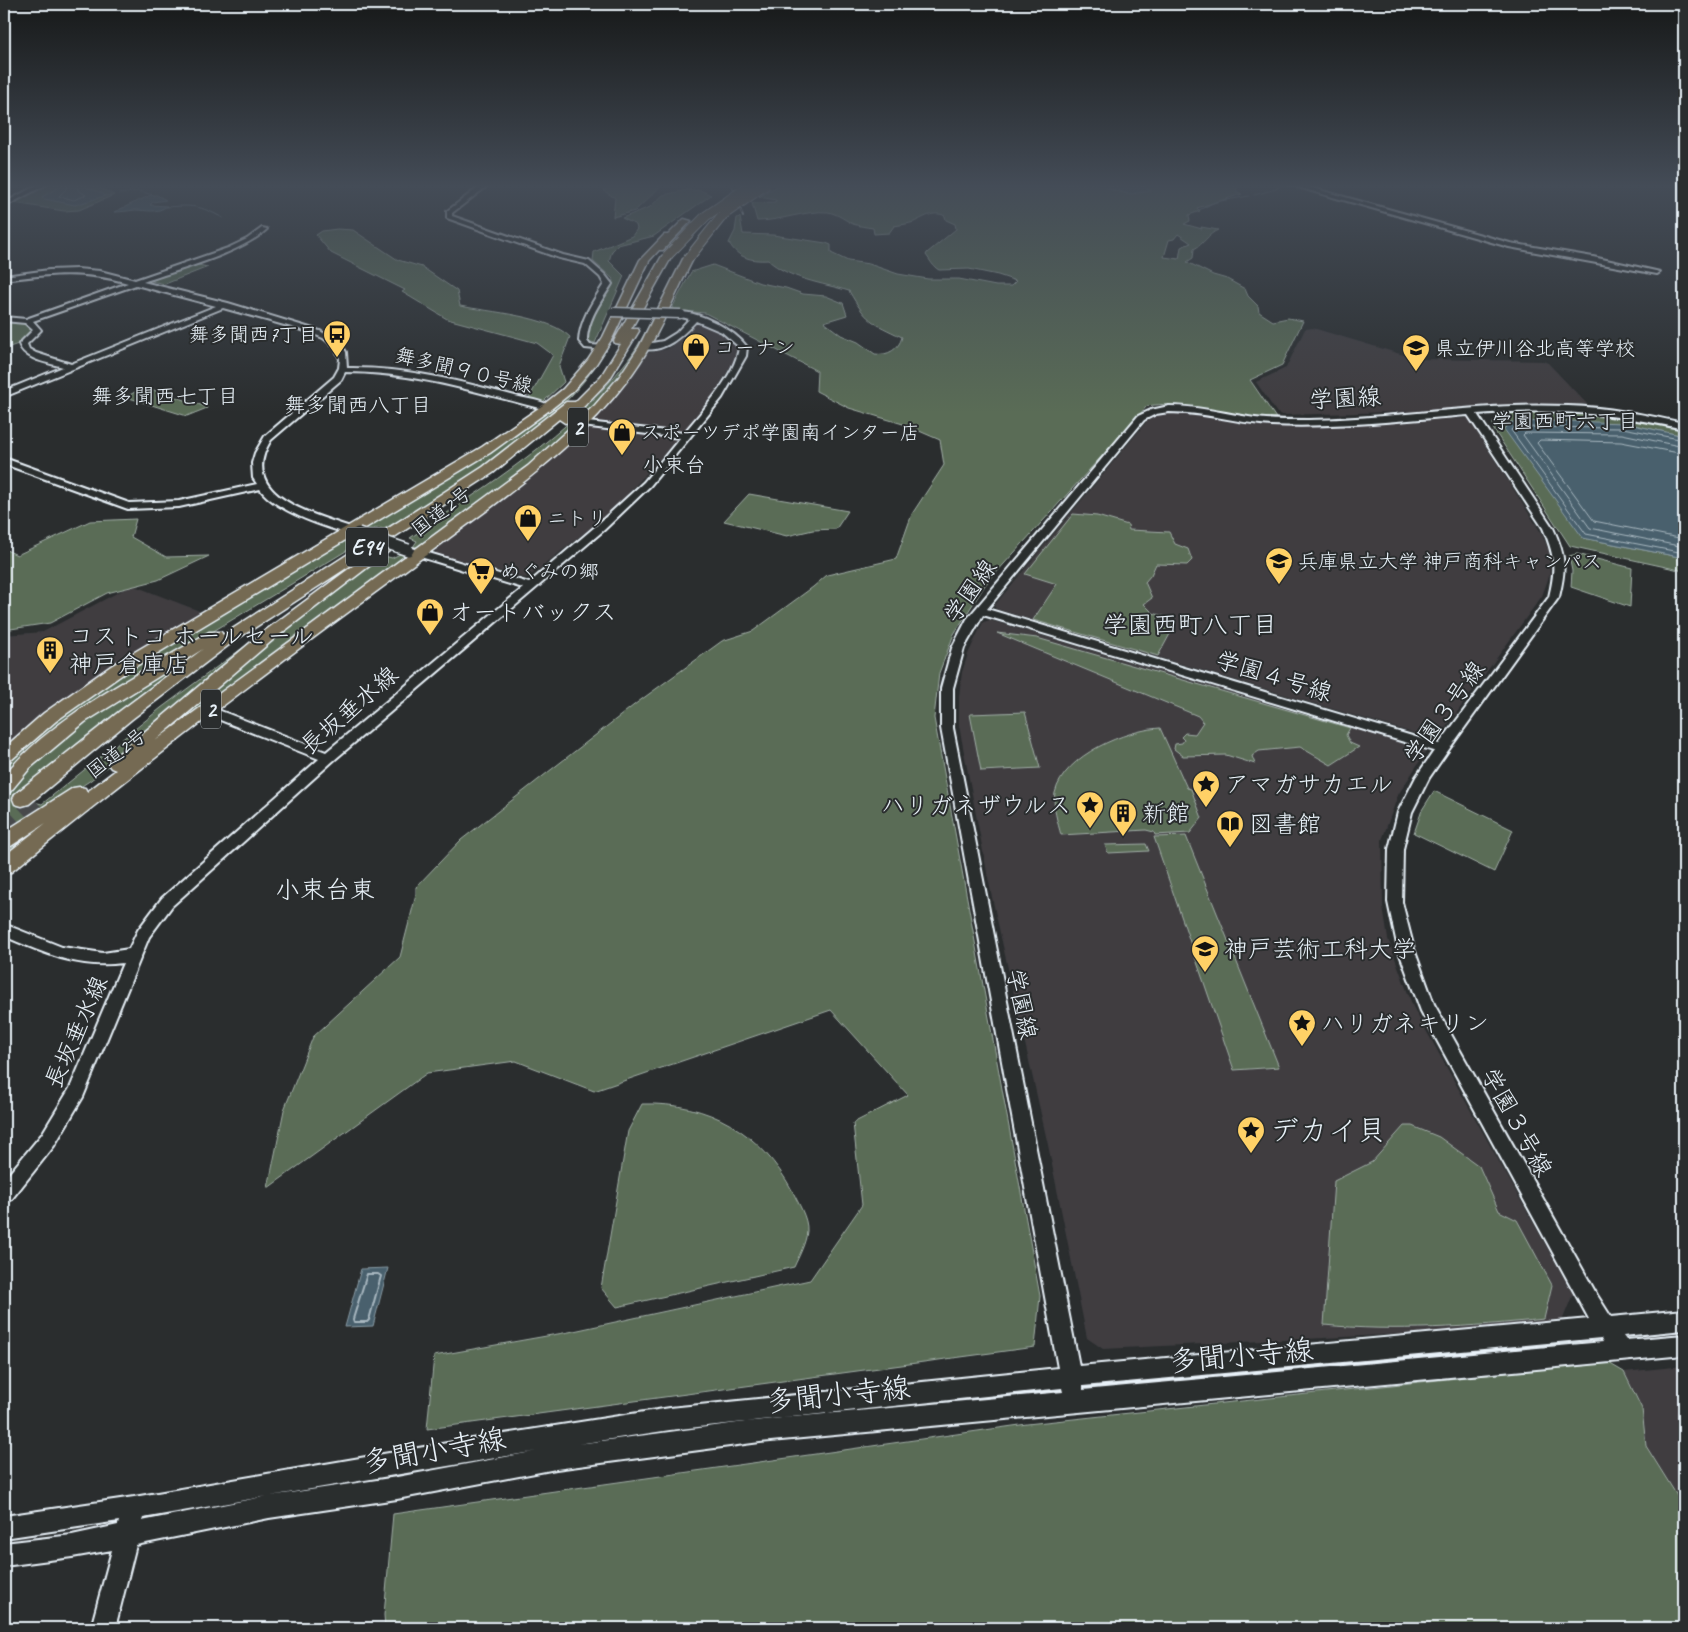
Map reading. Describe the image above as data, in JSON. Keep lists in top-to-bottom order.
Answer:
{
  "streets": {
    "highway": ["2", "国道2号", "E94"],
    "street": [
      "舞多聞９０号線",
      "学園線",
      "学園４号線",
      "長坂垂水線",
      "学園３号線",
      "多聞小寺線"
    ]
  },
  "crossings": [
    ["舞多聞９０号線", "国道2号"],
    ["学園線", "学園４号線"],
    ["学園線", "学園３号線"],
    ["学園線", "多聞小寺線"],
    ["国道2号", "E94"],
    ["学園４号線", "学園３号線"],
    ["学園３号線", "多聞小寺線"]
  ],
  "districts": [
    "舞多聞西七丁目",
    "舞多聞西八丁目",
    "学園西町六丁目",
    "小束台",
    "学園西町八丁目",
    "小束台東"
  ],
  "places": {
    "bus stop": ["舞多聞西7丁目"],
    "shop": [
      "コーナン",
      "スポーツデポ学園南インター店",
      "ニトリ",
      "オートバックス"
    ],
    "school or university": ["県立伊川谷北高等学校", "兵庫県立大学 神戸商科キャンパス", "神戸芸術工科大学"],
    "supermarket": ["めぐみの郷"],
    "building": ["コストコ ホールセール 神戸倉庫店", "新館"],
    "place": [
      "アマガサカエル",
      "ハリガネザウルス",
      "ハリガネキリン",
      "デカイ貝"
    ],
    "library": ["図書館"]
  }
}
